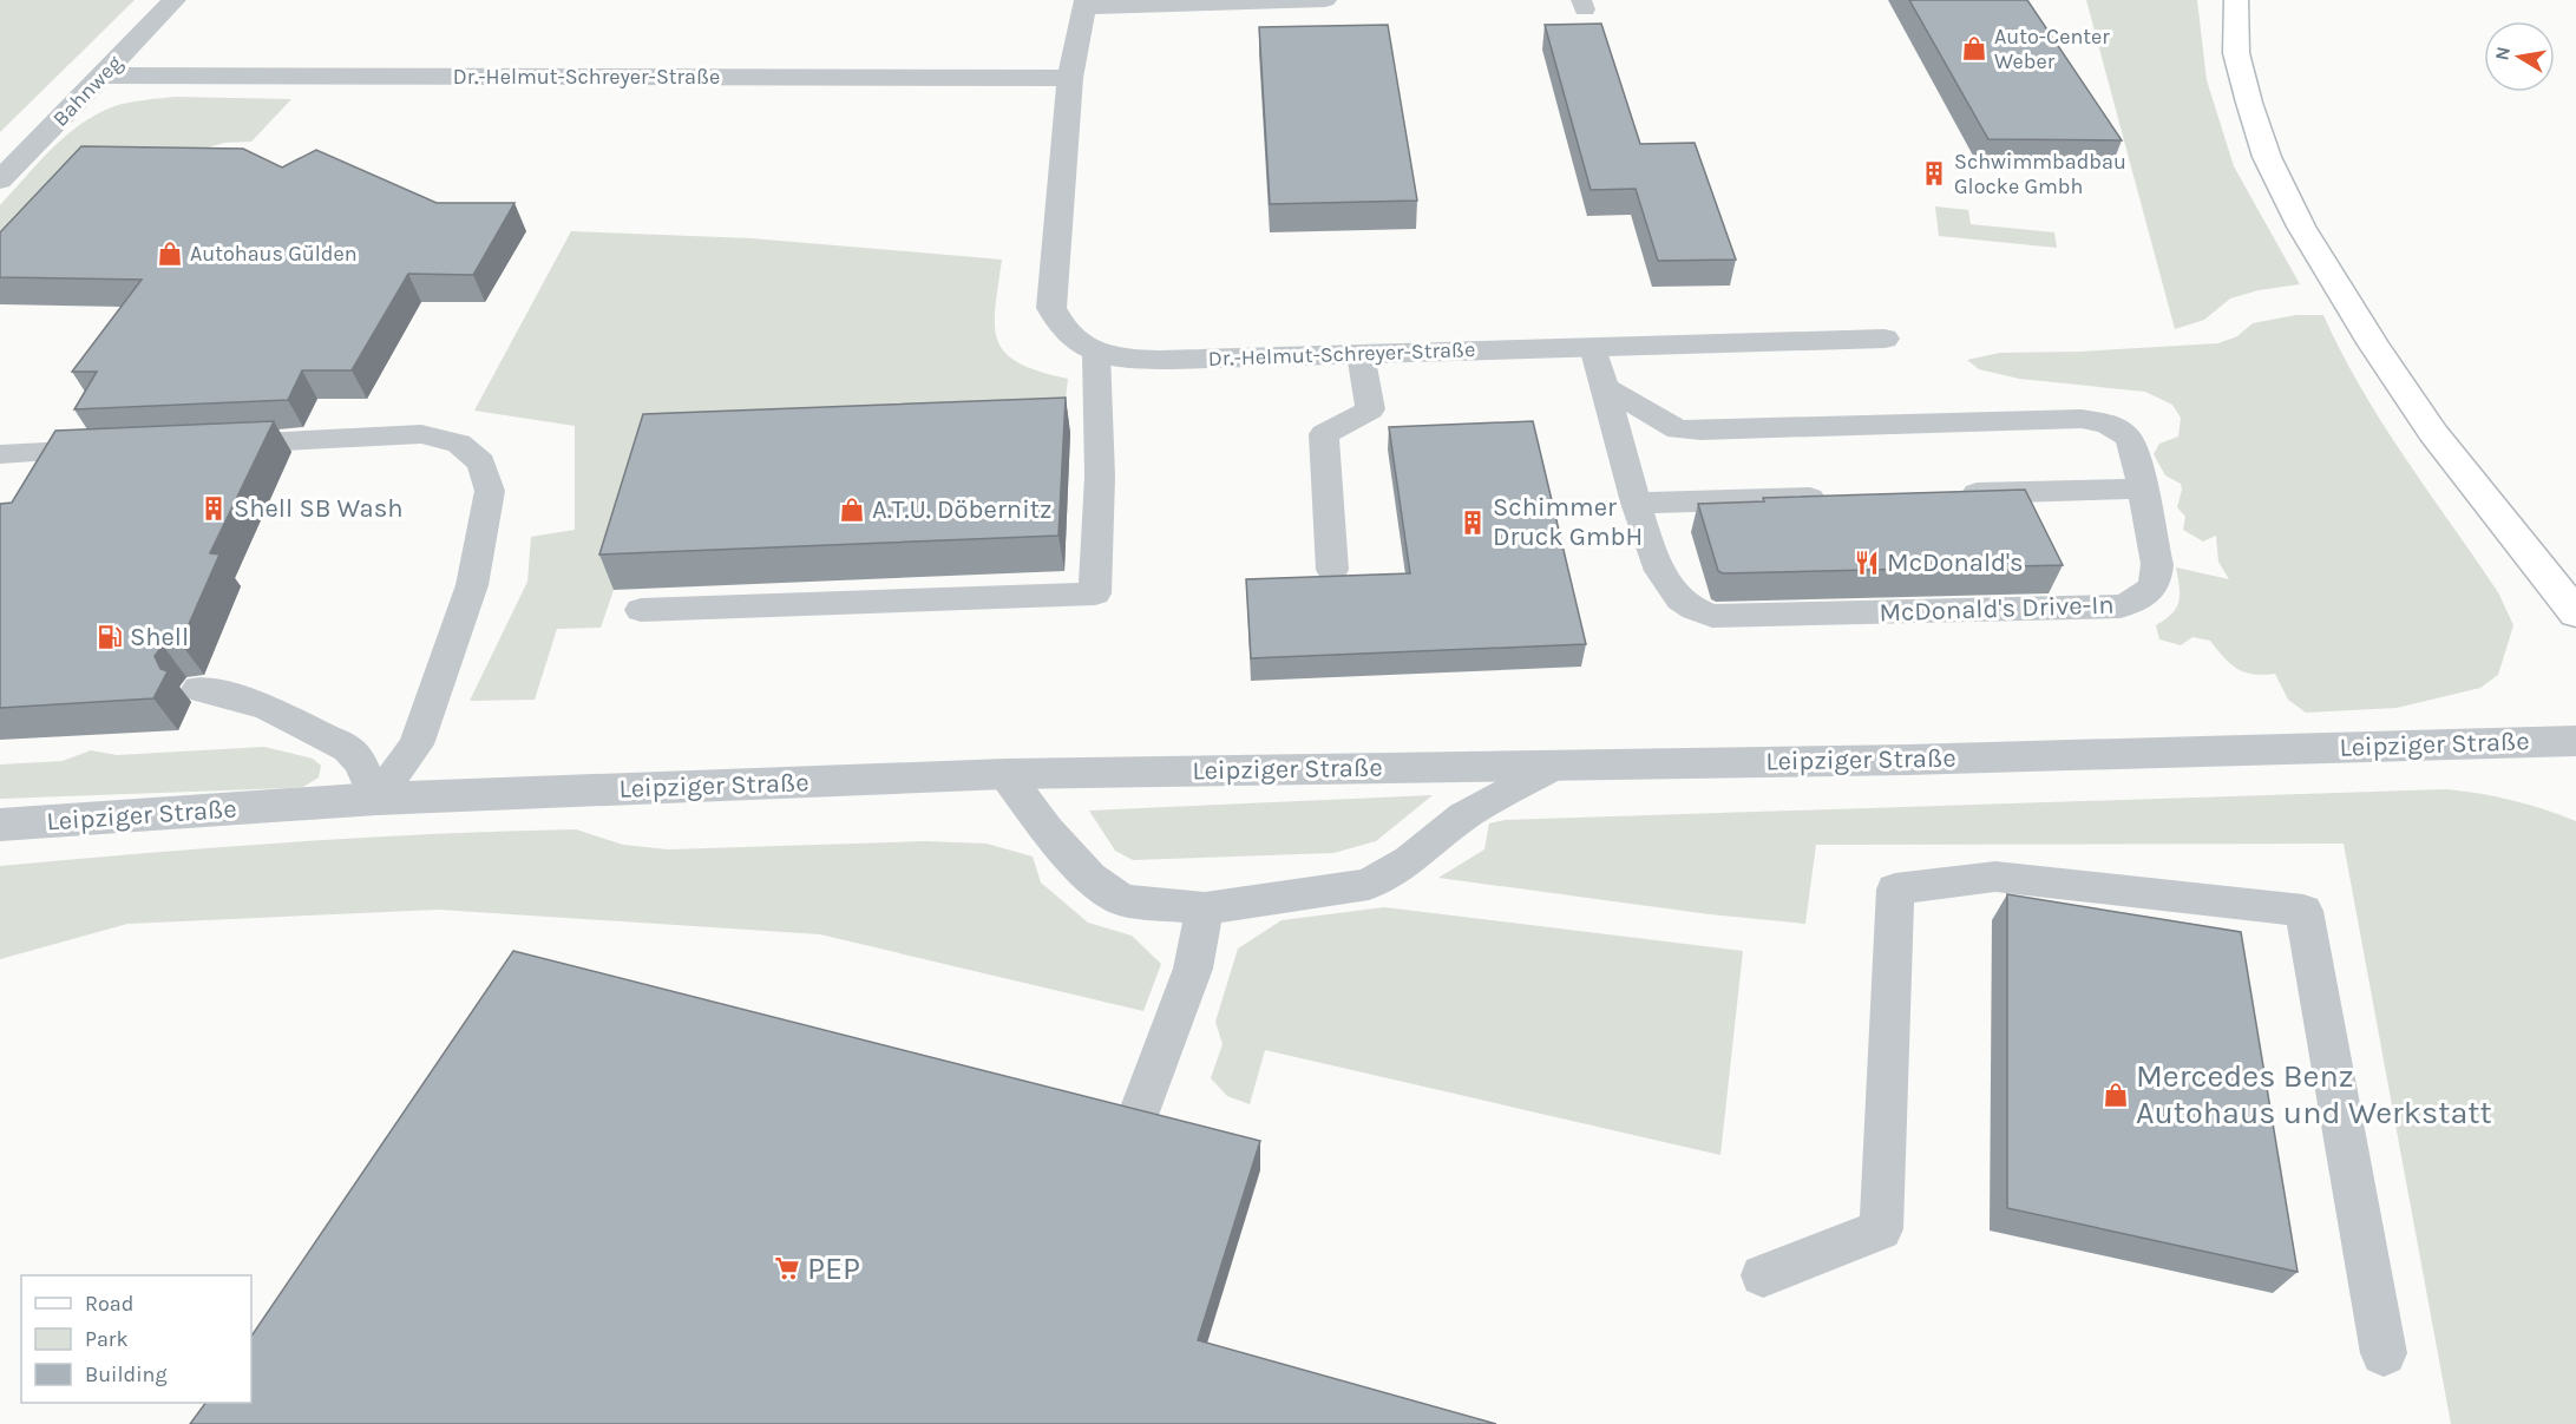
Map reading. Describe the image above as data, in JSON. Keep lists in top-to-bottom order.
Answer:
{
  "streets": {
    "street": ["Dr.-Helmut-Schreyer-Straße", "Bahnweg", "Leipziger Straße"],
    "lane": ["McDonald's Drive-In"]
  },
  "crossings": [
    ["Dr.-Helmut-Schreyer-Straße", "Bahnweg"]
  ],
  "places": {
    "shop": [
      "Auto-Center Weber",
      "Autohaus Gülden",
      "A.T.U. Döbernitz",
      "Mercedes Benz Autohaus und Werkstatt"
    ],
    "building": ["Schwimmbadbau Glocke Gmbh", "Shell SB Wash", "Schimmer Druck GmbH"],
    "restaurant": ["McDonald's"],
    "fuel station": ["Shell"],
    "supermarket": ["PEP"]
  },
  "legend": ["Road", "Park", "Building"],
  "north": "left"
}
